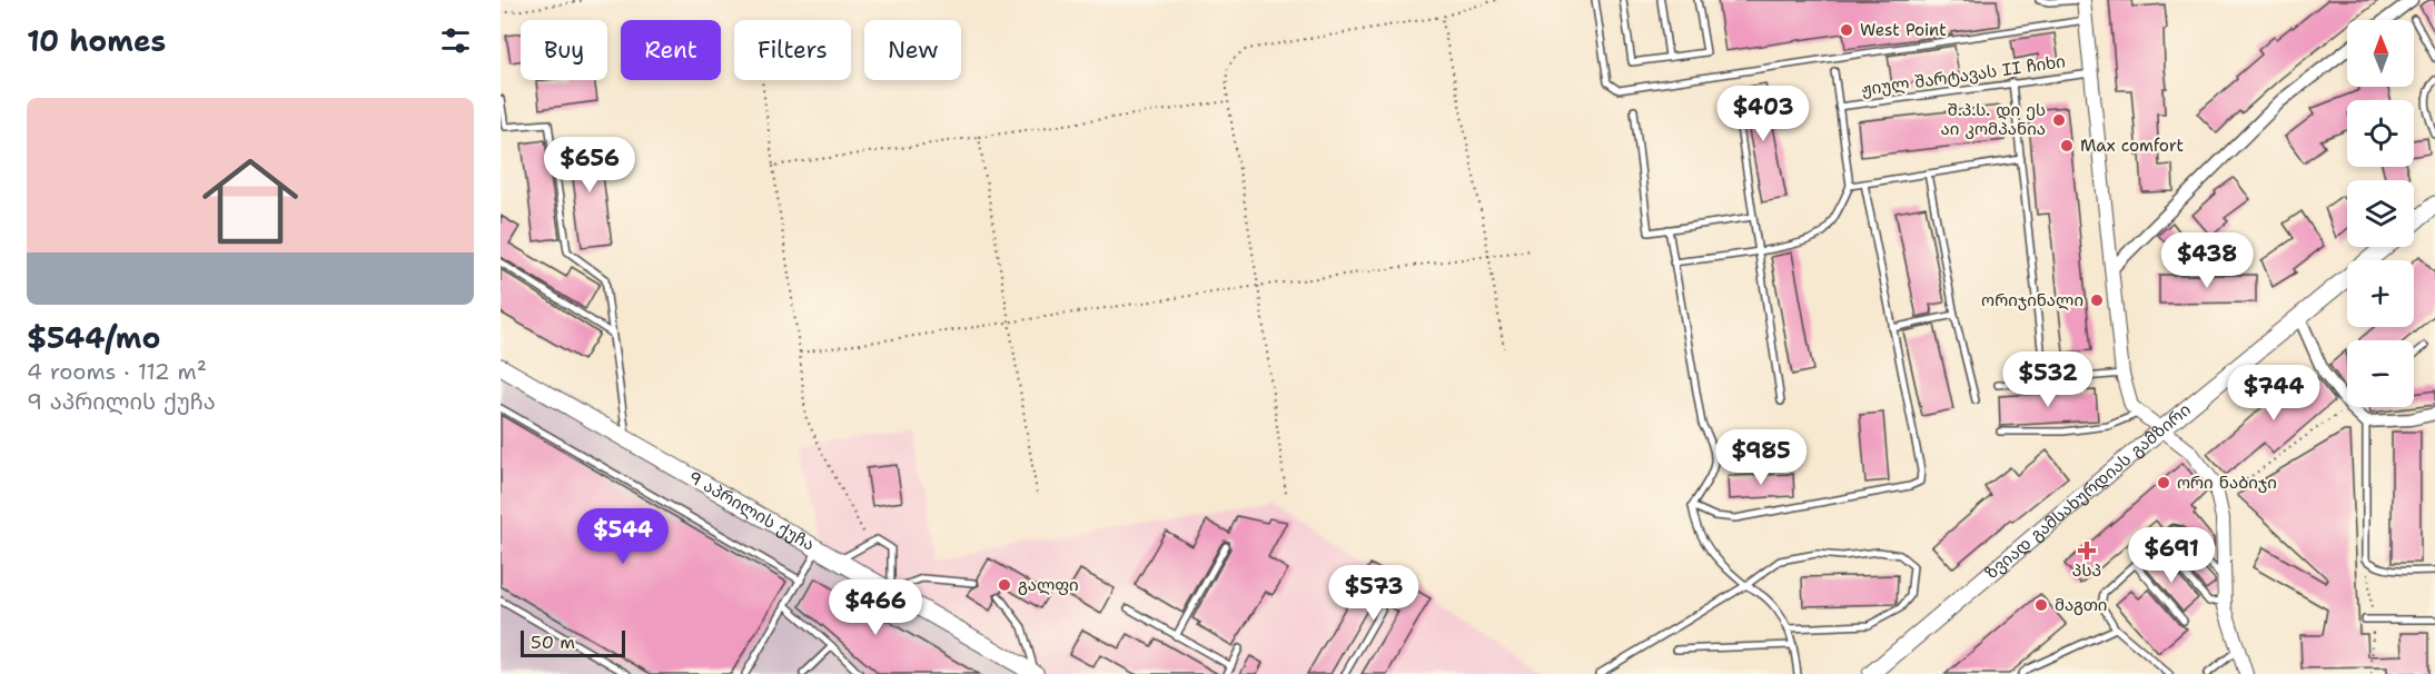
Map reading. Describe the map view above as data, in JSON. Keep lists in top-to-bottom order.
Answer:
{
  "streets": {
    "main road": ["ზვიად გამსახურდიას გამზირი", "9 აპრილის ქუჩა"],
    "lane": ["ჟიულ შარტავას II ჩიხი"]
  },
  "places": {
    "other": [
      "West Point",
      "შ.პ.ს. დი ეს აი კომპანია",
      "Max comfort",
      "ორიჯინალი",
      "ორი ნაბიჯი",
      "გალფი",
      "მაგთი"
    ],
    "health": ["პსპ"]
  },
  "scale_bar": "50 m",
  "north": "top",
  "page": {
    "heading": "10 homes",
    "map_buttons": ["+", "−"],
    "chip": [
      "Buy",
      "Rent",
      "Filters",
      "New"
    ],
    "list": [
      {
        "name": "$544/mo",
        "note": "4 rooms · 112 m² · 9 აპრილის ქუჩა"
      }
    ],
    "price": [
      "$403",
      "$656",
      "$438",
      "$532",
      "$744",
      "$985",
      "$544",
      "$691",
      "$573",
      "$466"
    ],
    "scale": "50 m"
  }
}
